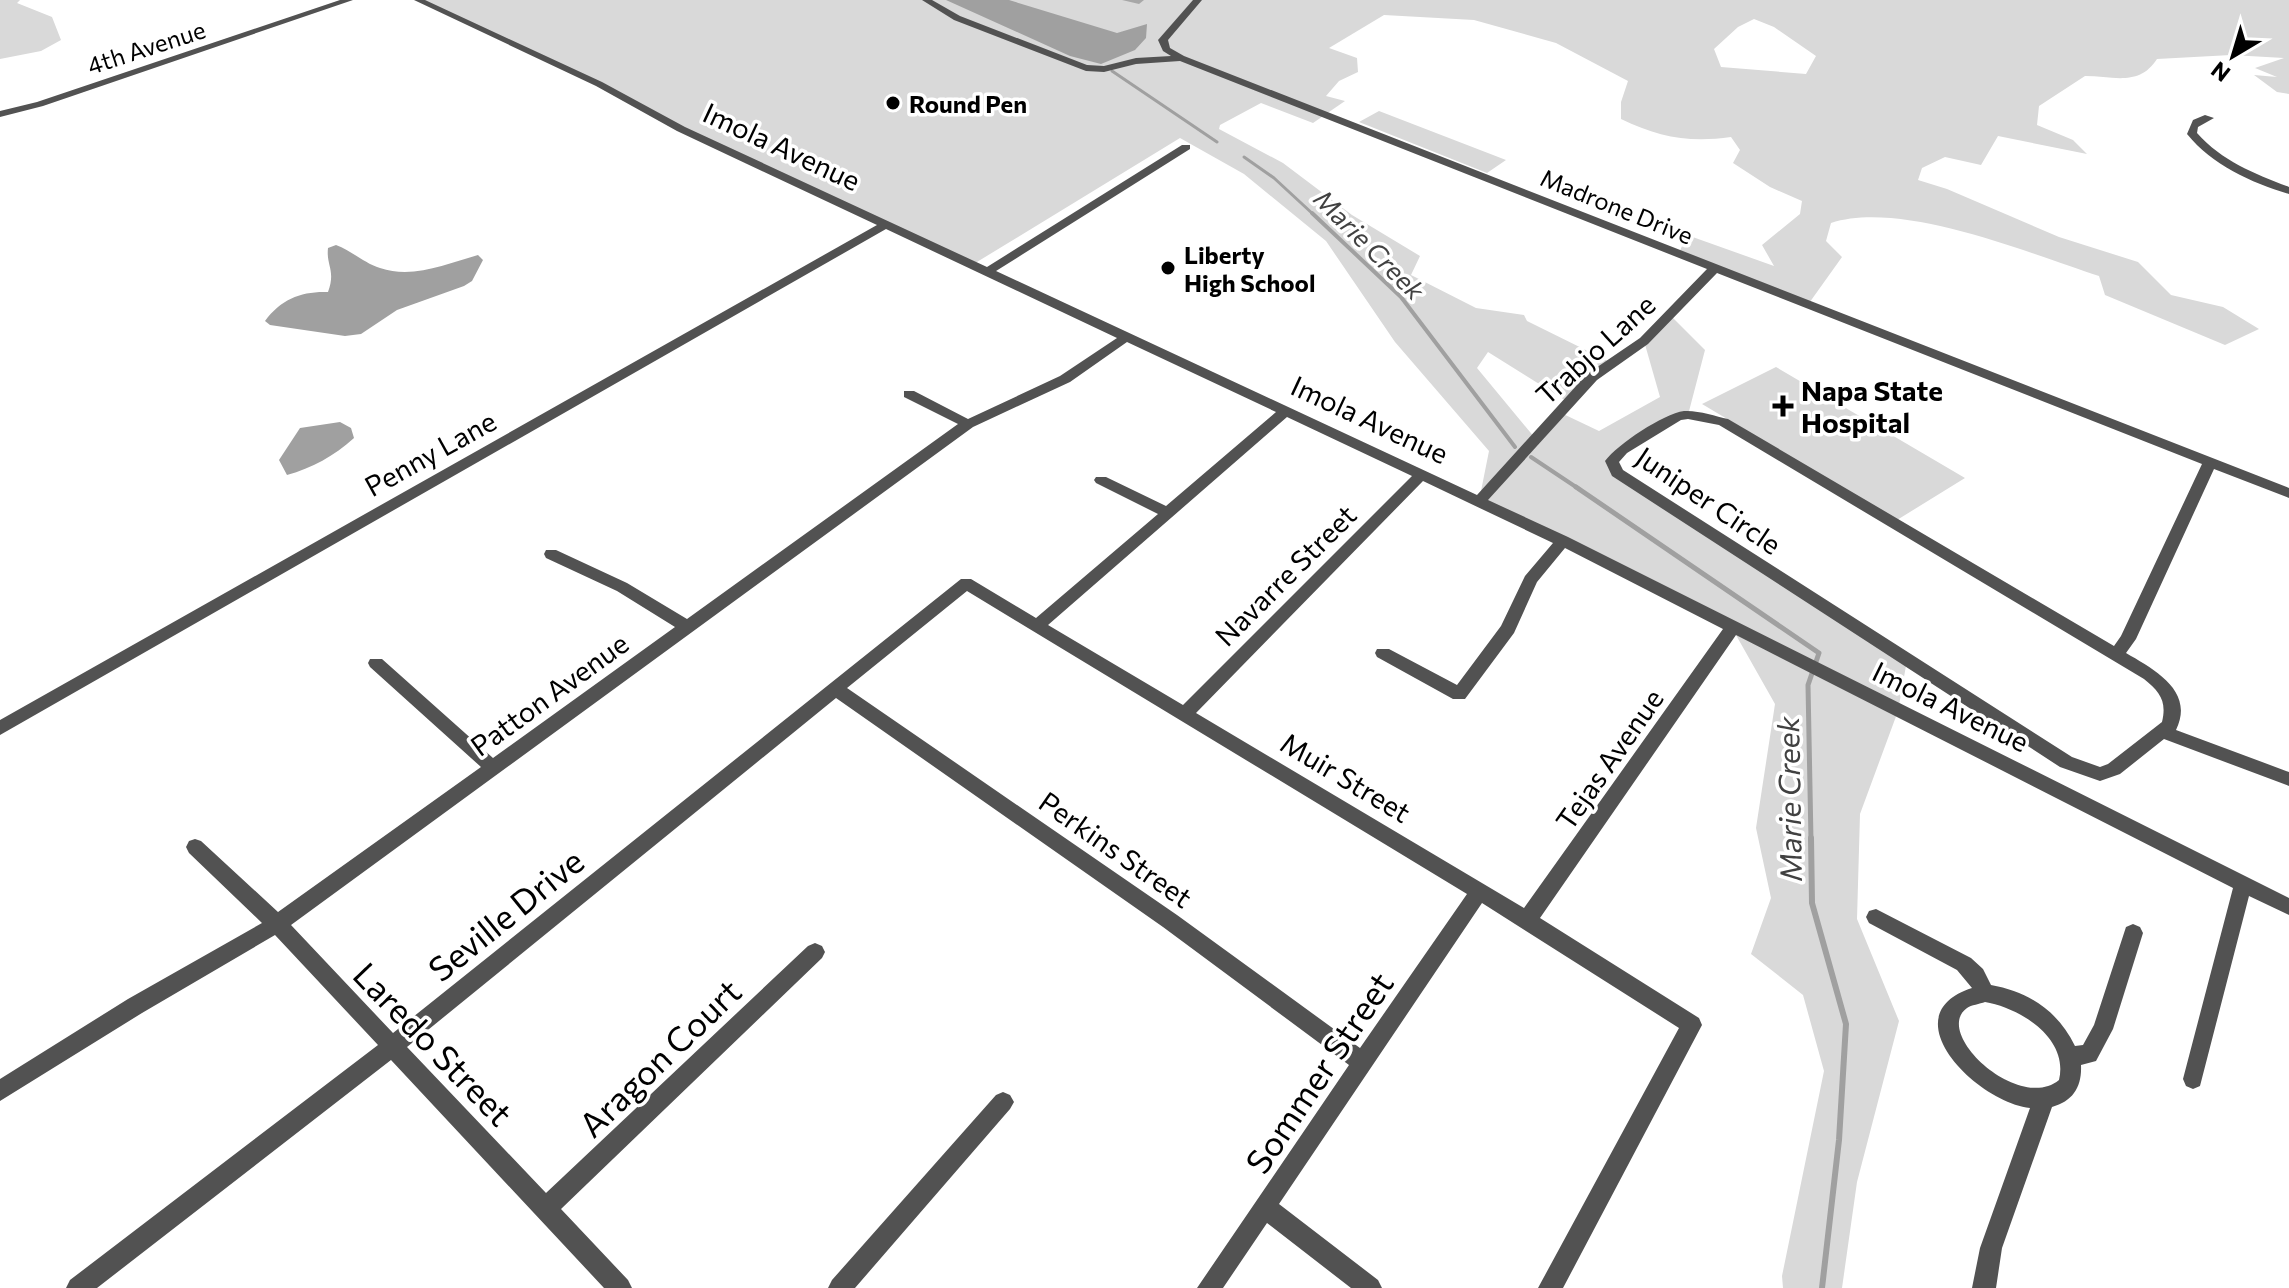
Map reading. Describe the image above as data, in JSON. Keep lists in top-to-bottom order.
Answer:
{
  "streets": {
    "street": [
      "4th Avenue",
      "Imola Avenue",
      "Madrone Drive",
      "Trabjo Lane",
      "Penny Lane",
      "Juniper Circle",
      "Navarre Street",
      "Patton Avenue",
      "Tejas Avenue",
      "Muir Street",
      "Perkins Street",
      "Seville Drive",
      "Laredo Street",
      "Aragon Court",
      "Sommer Street"
    ]
  },
  "crossings": [
    ["Imola Avenue", "Trabjo Lane"],
    ["Imola Avenue", "Penny Lane"],
    ["Imola Avenue", "Navarre Street"],
    ["Imola Avenue", "Patton Avenue"],
    ["Imola Avenue", "Tejas Avenue"],
    ["Madrone Drive", "Trabjo Lane"],
    ["Navarre Street", "Muir Street"],
    ["Patton Avenue", "Laredo Street"],
    ["Tejas Avenue", "Muir Street"],
    ["Muir Street", "Seville Drive"],
    ["Muir Street", "Sommer Street"],
    ["Perkins Street", "Seville Drive"],
    ["Perkins Street", "Sommer Street"],
    ["Seville Drive", "Laredo Street"],
    ["Laredo Street", "Aragon Court"]
  ],
  "water": ["Marie Creek"],
  "places": {
    "other": ["Round Pen", "Liberty High School"],
    "health": ["Napa State Hospital"]
  },
  "north": "bottom left"
}
